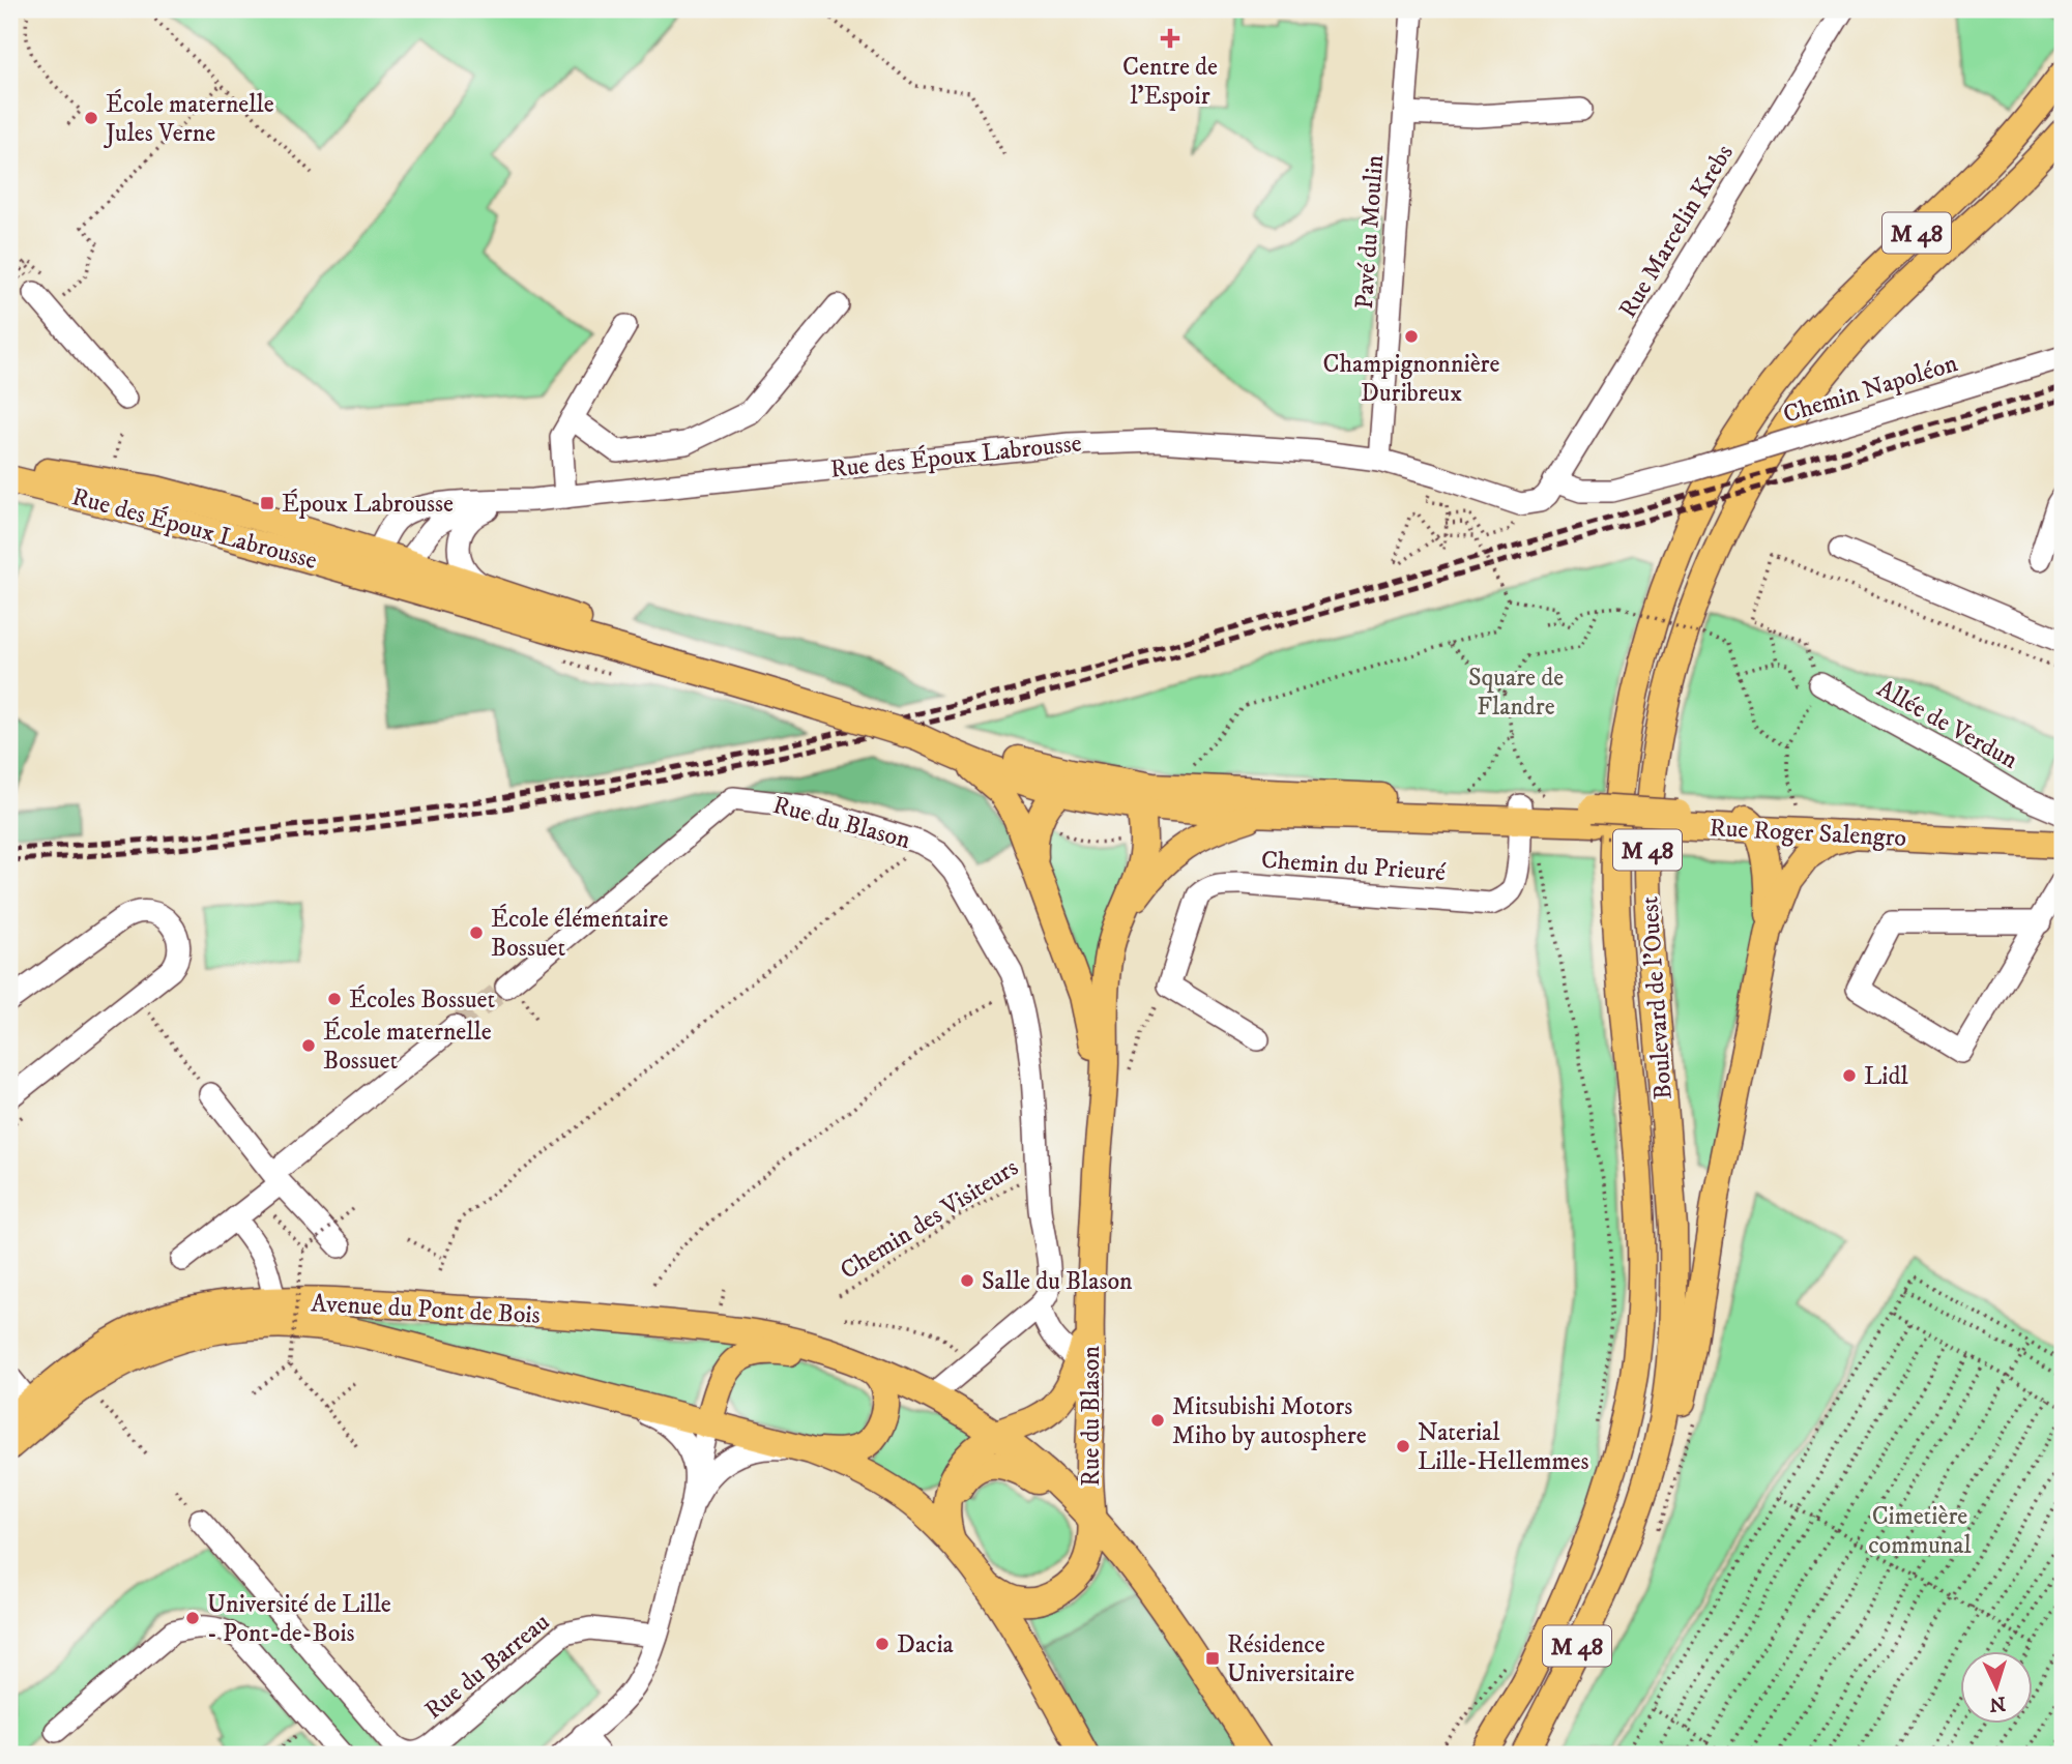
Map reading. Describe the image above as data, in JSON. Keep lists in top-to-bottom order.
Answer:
{
  "streets": {
    "main road": [
      "M 48",
      "Rue des Époux Labrousse",
      "Rue du Blason",
      "Rue Roger Salengro",
      "Boulevard de l'Ouest",
      "Avenue du Pont de Bois"
    ],
    "street": [
      "Rue Marcelin Krebs",
      "Pavé du Moulin",
      "Chemin Napoléon",
      "Allée de Verdun",
      "Chemin du Prieuré",
      "Rue du Barreau"
    ],
    "path": ["Chemin des Visiteurs"]
  },
  "crossings": [
    ["Rue Marcelin Krebs", "Chemin Napoléon"],
    ["Rue Marcelin Krebs", "Rue des Époux Labrousse"],
    ["Pavé du Moulin", "Rue des Époux Labrousse"],
    ["Rue des Époux Labrousse", "Rue du Blason"],
    ["Rue des Époux Labrousse", "Rue Roger Salengro"],
    ["Allée de Verdun", "Rue Roger Salengro"],
    ["Rue du Blason", "Rue Roger Salengro"],
    ["Rue du Blason", "Chemin des Visiteurs"],
    ["Rue du Blason", "Avenue du Pont de Bois"],
    ["Rue Roger Salengro", "Chemin du Prieuré"]
  ],
  "parks": ["Square de Flandre", "Cimetière communal"],
  "places": {
    "health": ["Centre de l'Espoir"],
    "other": [
      "École maternelle Jules Verne",
      "Champignonnière Duribreux",
      "École élémentaire Bossuet",
      "Écoles Bossuet",
      "École maternelle Bossuet",
      "Lidl",
      "Salle du Blason",
      "Mitsubishi Motors Miho by autosphere",
      "Naterial Lille-Hellemmes",
      "Université de Lille - Pont-de-Bois",
      "Dacia"
    ],
    "transit": ["Époux Labrousse", "Résidence Universitaire"]
  },
  "north": "bottom"
}
